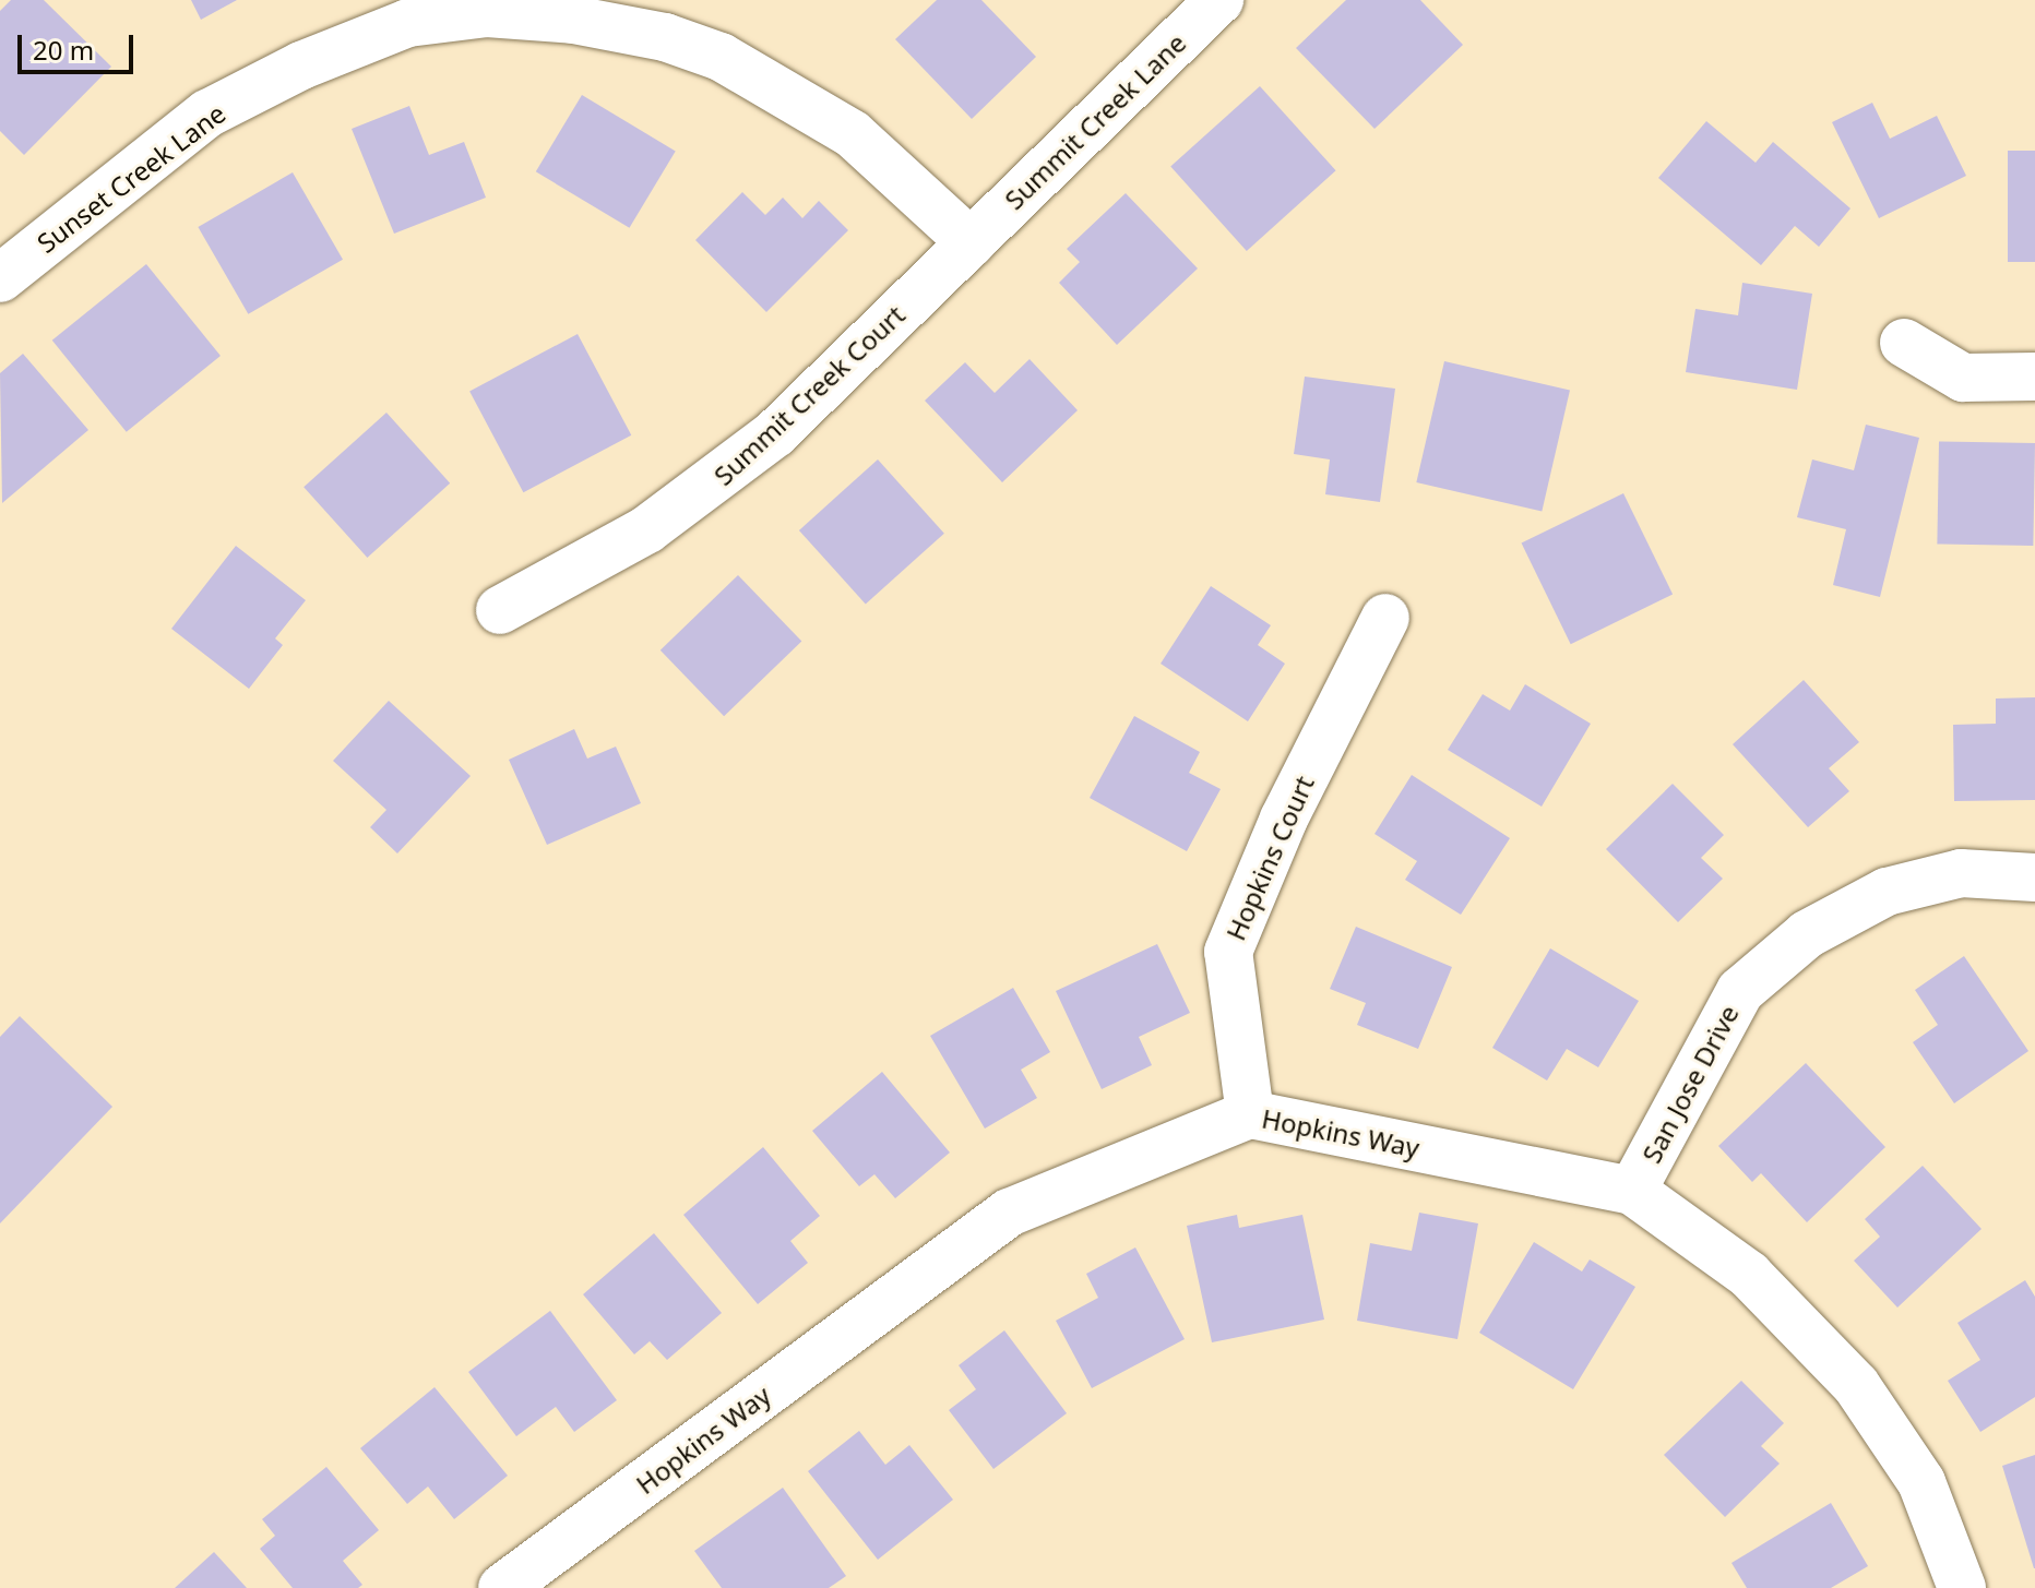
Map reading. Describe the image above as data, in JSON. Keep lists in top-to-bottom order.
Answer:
{
  "streets": {
    "street": [
      "Summit Creek Lane",
      "Sunset Creek Lane",
      "Summit Creek Court",
      "Hopkins Court",
      "San Jose Drive",
      "Hopkins Way"
    ]
  },
  "crossings": [
    ["Summit Creek Lane", "Sunset Creek Lane"],
    ["Summit Creek Lane", "Summit Creek Court"],
    ["Sunset Creek Lane", "Summit Creek Court"],
    ["Hopkins Court", "Hopkins Way"],
    ["San Jose Drive", "Hopkins Way"]
  ],
  "scale_bar": "20 m"
}
